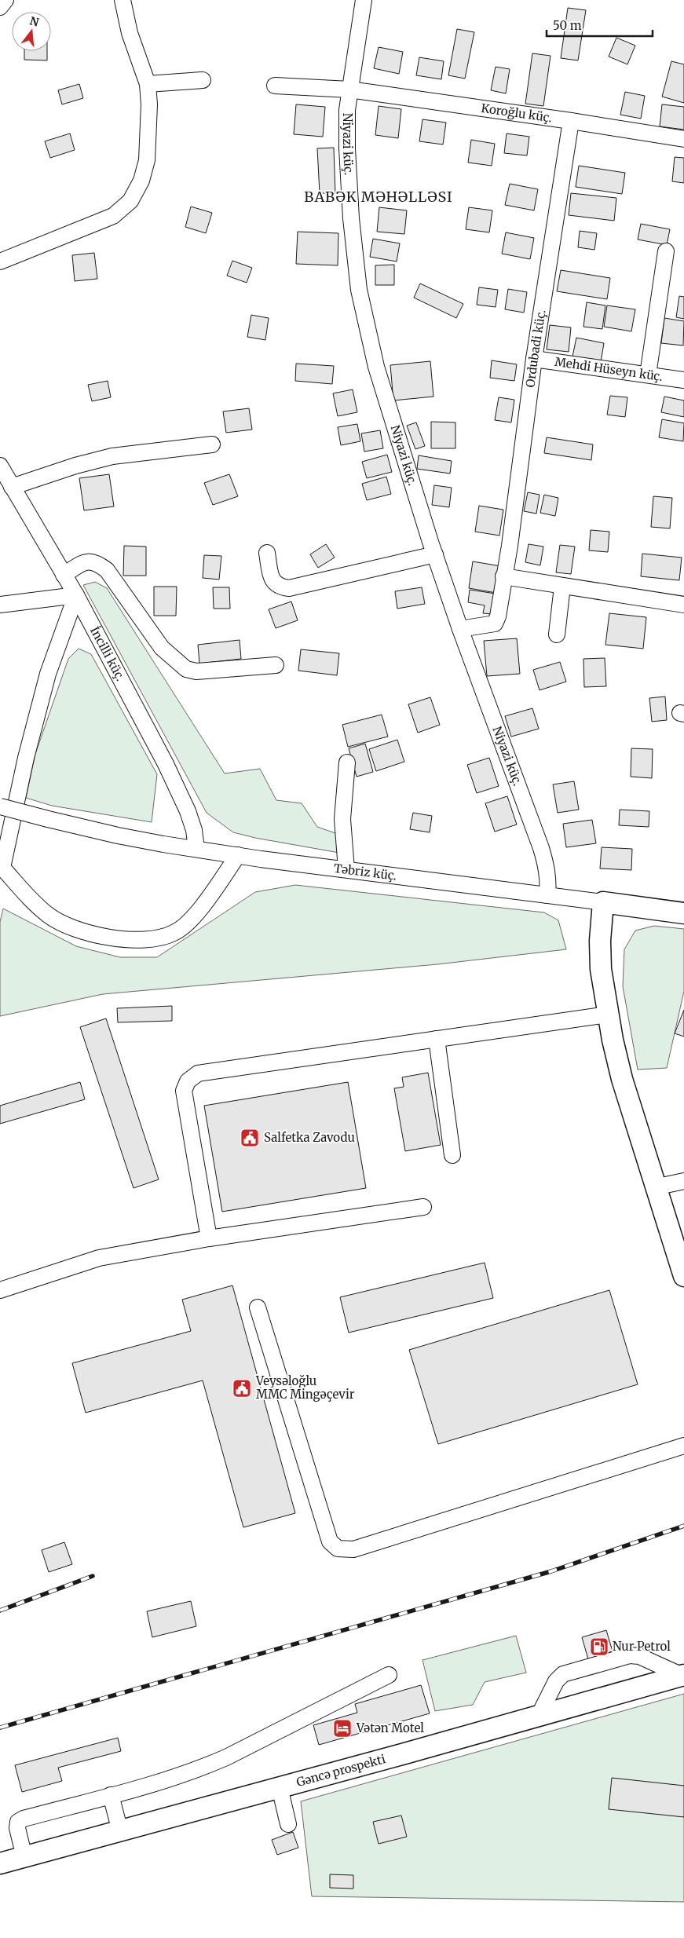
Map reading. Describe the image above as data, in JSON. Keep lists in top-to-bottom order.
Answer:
{
  "streets": {
    "main road": ["Təbriz küç.", "Gəncə prospekti"],
    "street": [
      "Koroğlu küç.",
      "Niyazi küç.",
      "Ordubadi küç.",
      "Mehdi Hüseyn küç.",
      "İncilli küç."
    ]
  },
  "crossings": [
    ["Koroğlu küç.", "Niyazi küç."],
    ["Koroğlu küç.", "Ordubadi küç."],
    ["Niyazi küç.", "Ordubadi küç."],
    ["Niyazi küç.", "Təbriz küç."],
    ["Ordubadi küç.", "Mehdi Hüseyn küç."],
    ["İncilli küç.", "Təbriz küç."]
  ],
  "districts": ["BABƏK MƏHƏLLƏSI"],
  "places": {
    "public building": ["Salfetka Zavodu", "Veysəloğlu MMC Mingəçevir"],
    "fuel station": ["Nur Petrol"],
    "hotel": ["Vətən Motel"]
  },
  "scale_bar": "50 m",
  "north": "top"
}
